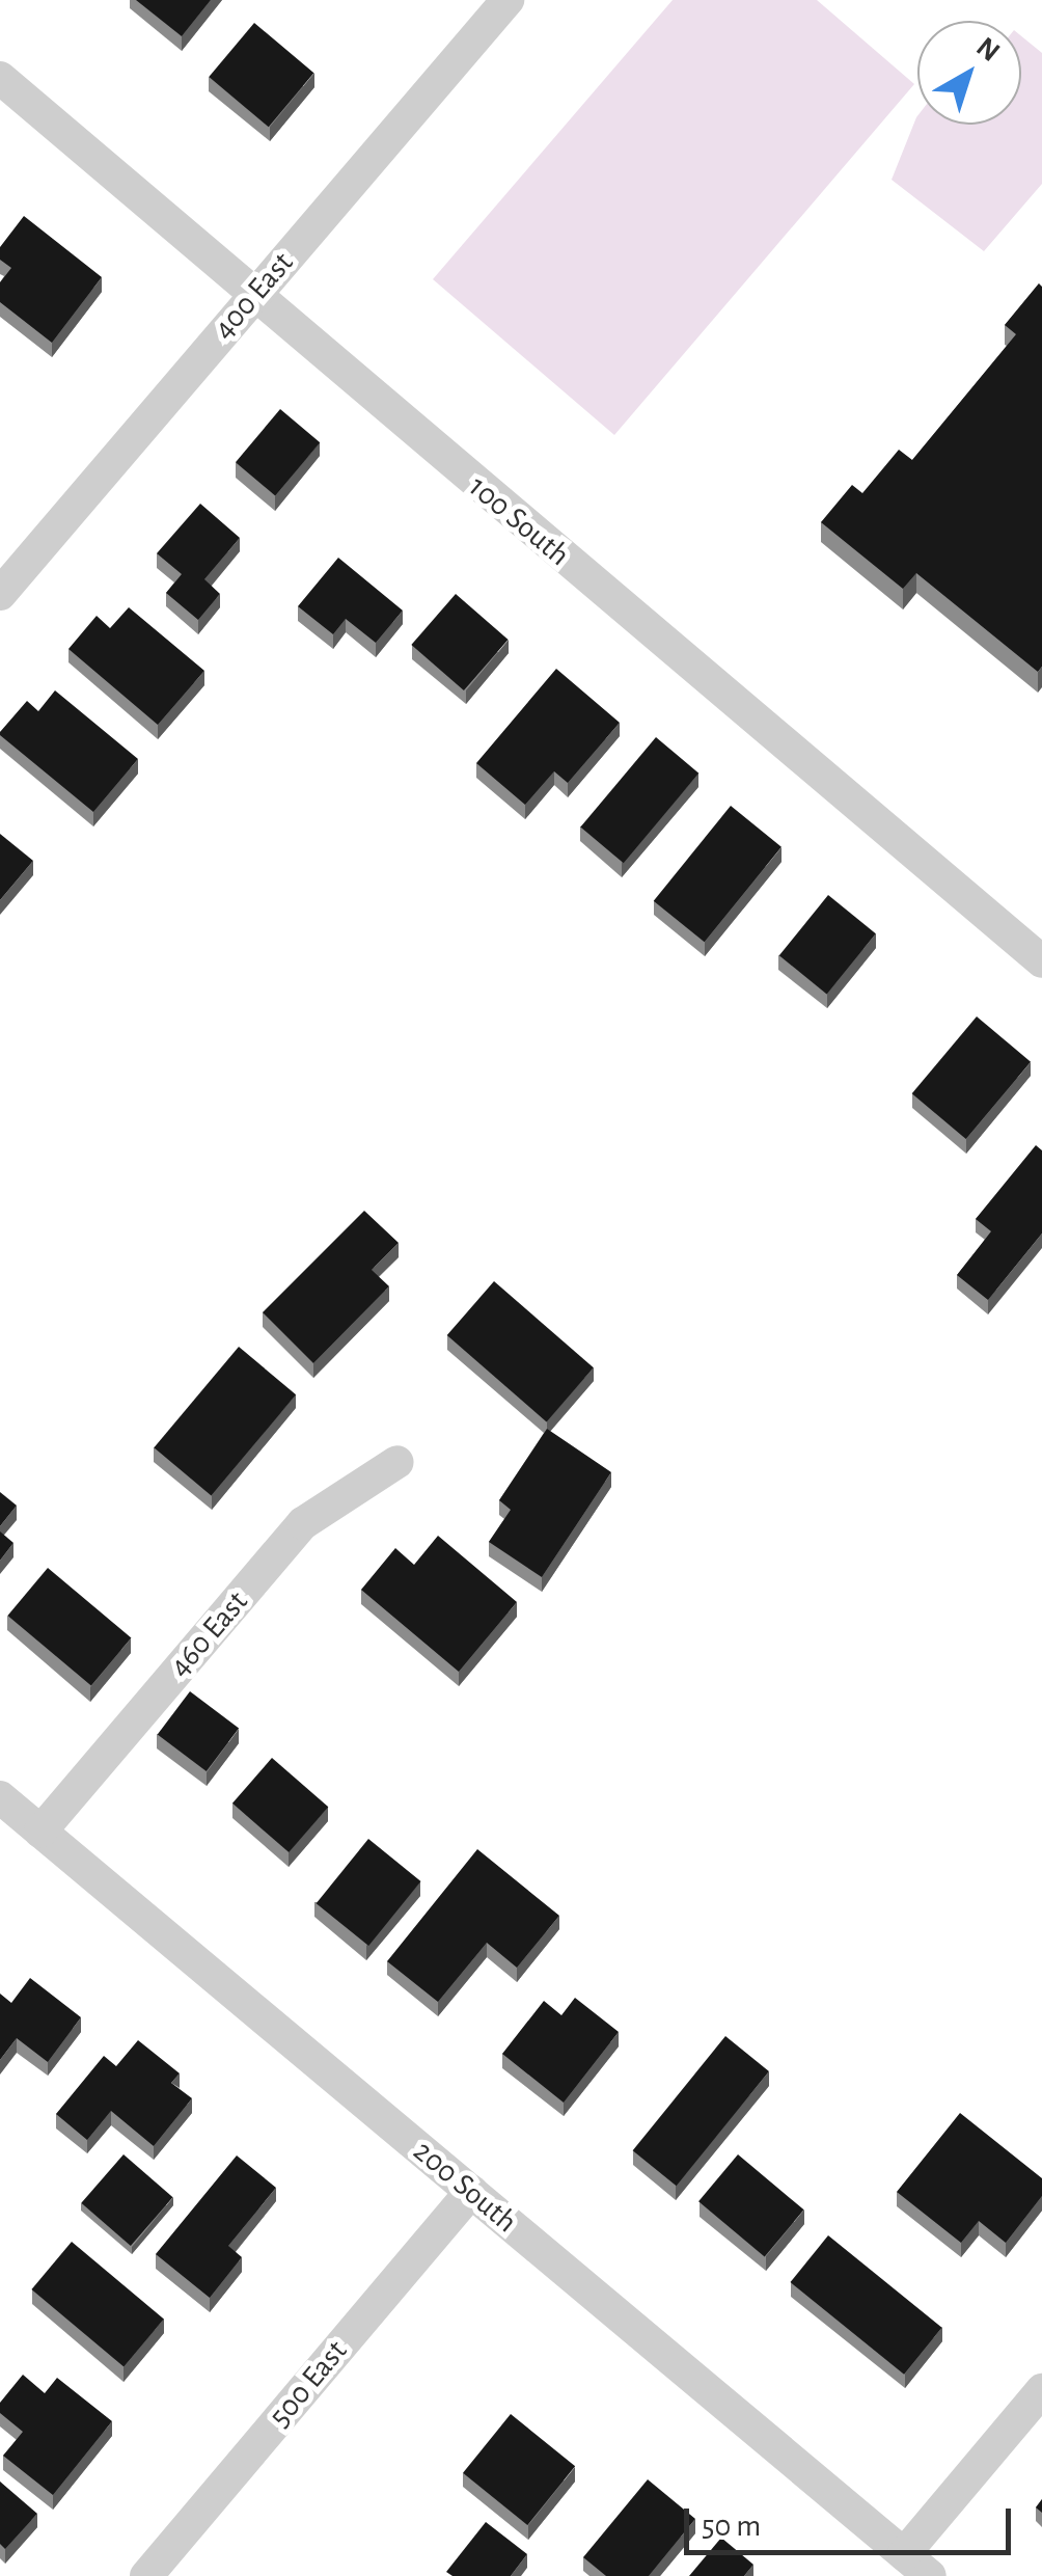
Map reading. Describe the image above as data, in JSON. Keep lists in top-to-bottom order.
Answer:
{
  "streets": {
    "street": [
      "400 East",
      "100 South",
      "460 East",
      "200 South",
      "500 East"
    ]
  },
  "crossings": [
    ["400 East", "100 South"],
    ["460 East", "200 South"],
    ["200 South", "500 East"]
  ],
  "scale_bar": "50 m",
  "north": "top right"
}
